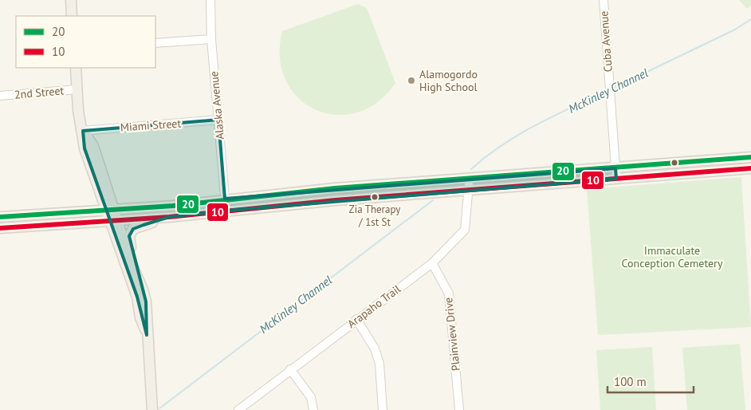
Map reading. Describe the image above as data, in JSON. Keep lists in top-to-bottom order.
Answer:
{
  "streets": {
    "street": [
      "Cuba Avenue",
      "2nd Street",
      "Alaska Avenue",
      "Miami Street",
      "Arapaho Trail",
      "Plainview Drive"
    ]
  },
  "crossings": [
    ["Alaska Avenue", "Miami Street"],
    ["Arapaho Trail", "Plainview Drive"]
  ],
  "water": ["McKinley Channel"],
  "parks": ["Immaculate Conception Cemetery"],
  "places": ["Alamogordo High School", "Zia Therapy / 1st St"],
  "lines": ["transit line 20", "transit line 10"],
  "legend": ["20", "10"],
  "scale_bar": "100 m"
}
